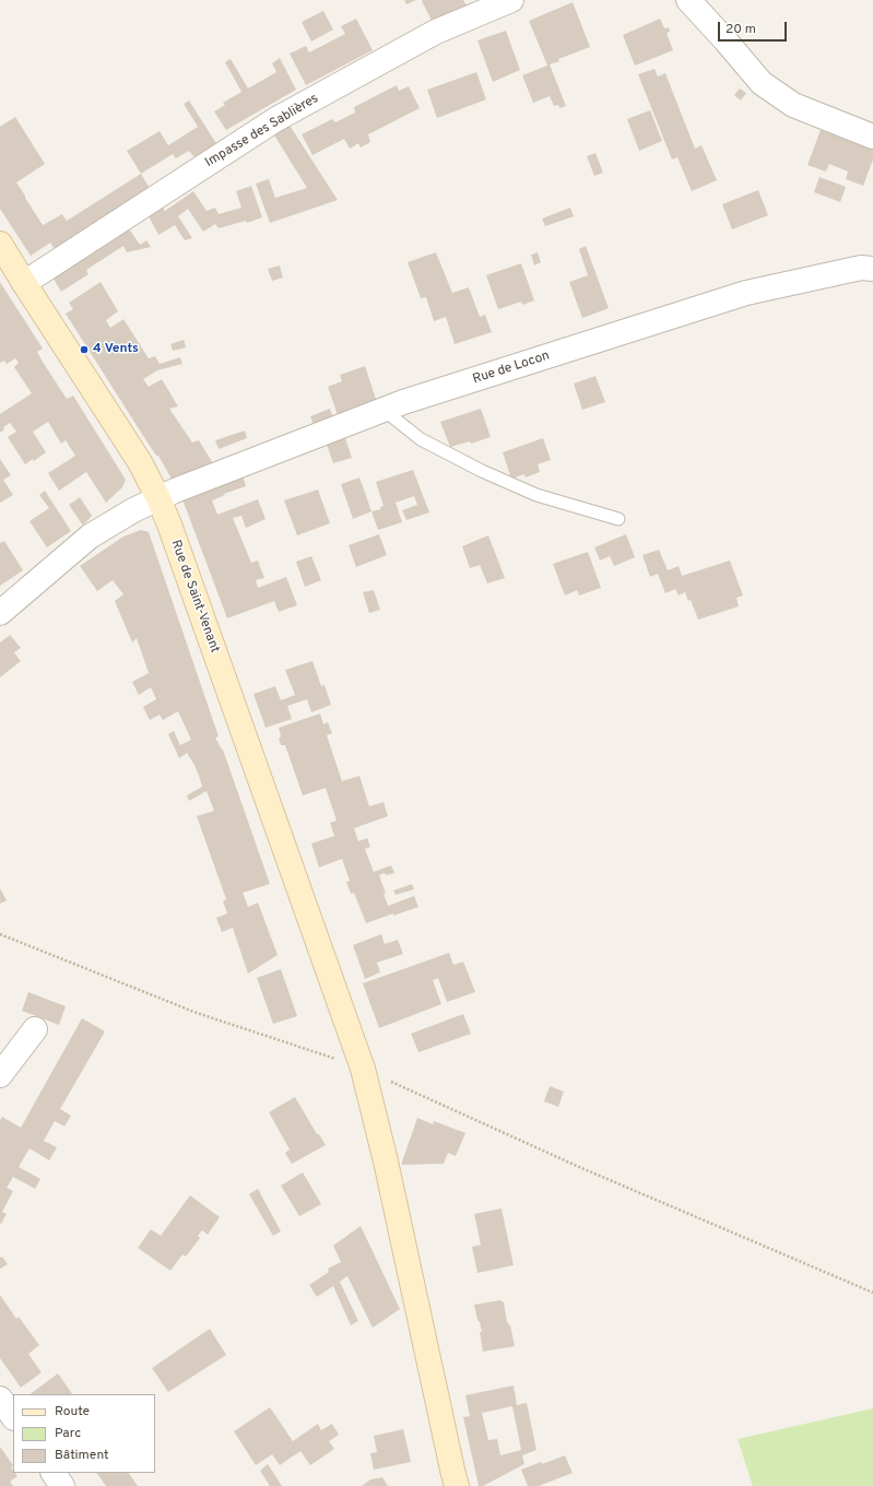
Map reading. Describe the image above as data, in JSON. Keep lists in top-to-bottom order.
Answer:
{
  "streets": {
    "main road": ["Rue de Saint-Venant"],
    "street": ["Impasse des Sablières", "Rue de Locon"]
  },
  "crossings": [
    ["Impasse des Sablières", "Rue de Saint-Venant"],
    ["Rue de Locon", "Rue de Saint-Venant"]
  ],
  "places": ["4 Vents"],
  "legend": ["Route", "Parc", "Bâtiment"],
  "scale_bar": "20 m"
}
